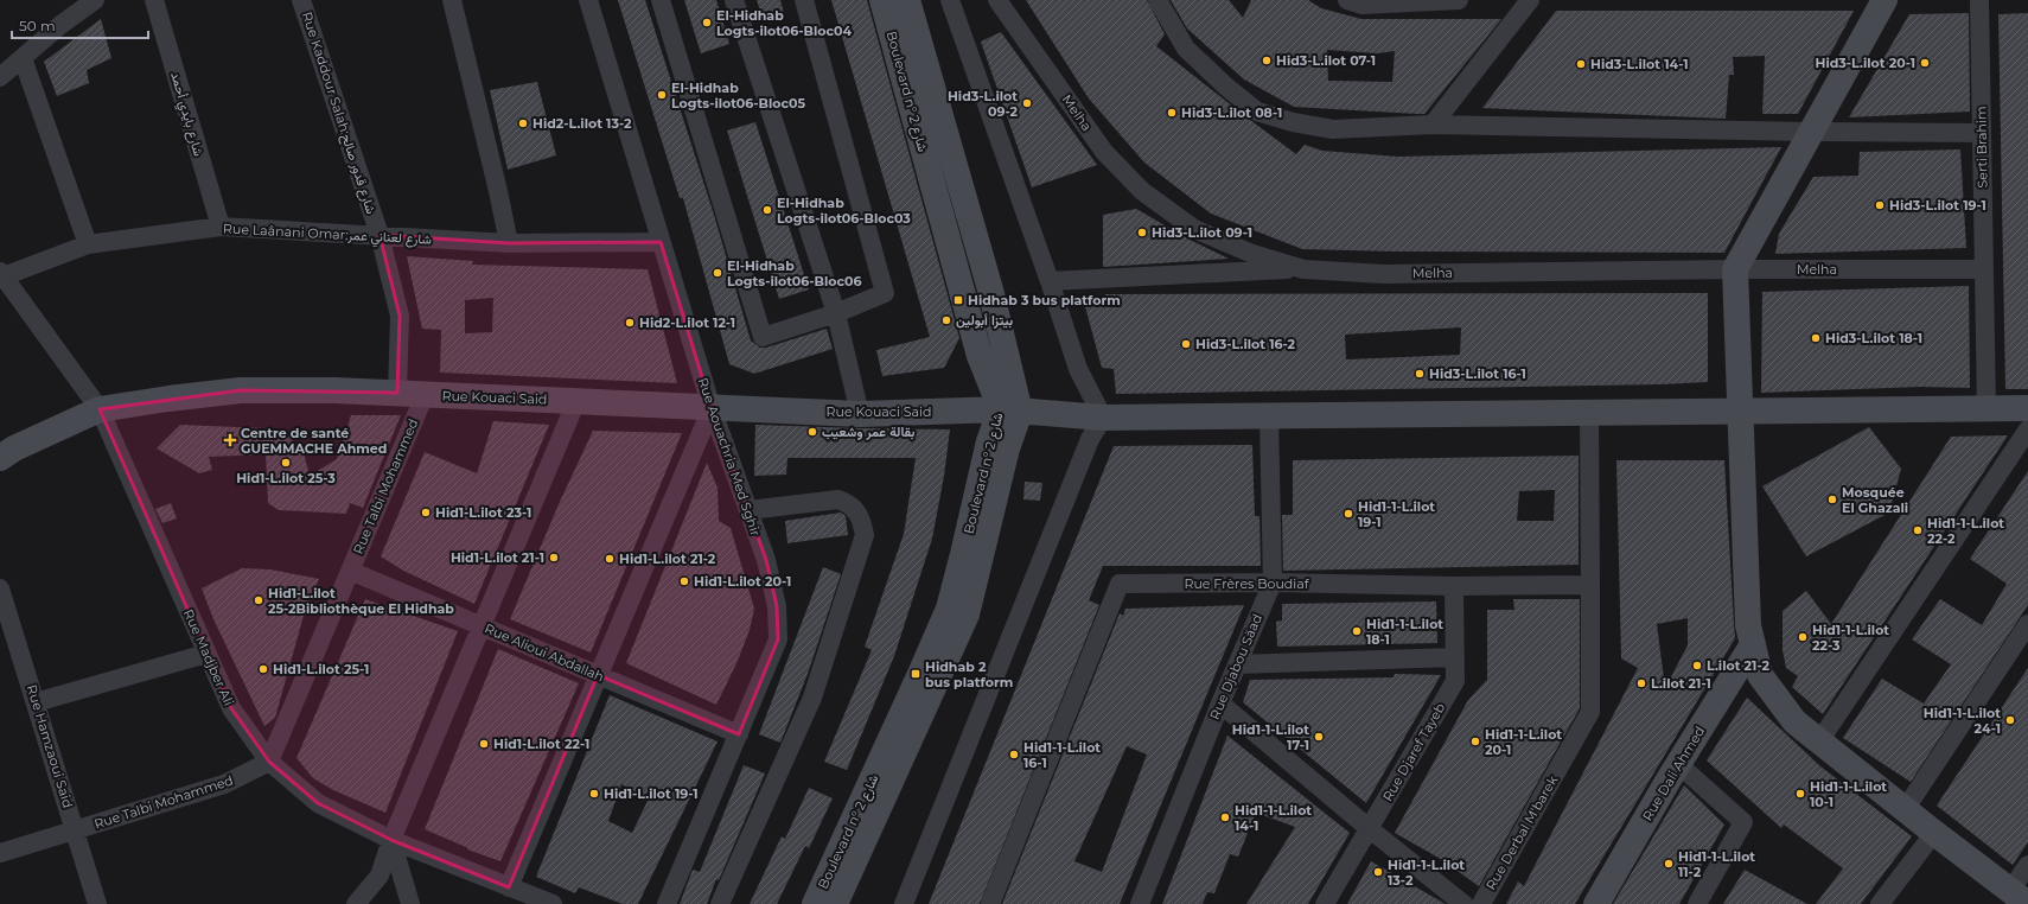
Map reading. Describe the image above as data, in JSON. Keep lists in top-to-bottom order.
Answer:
{
  "streets": {
    "street": [
      "Boulevard n° شارع 2",
      "Rue Kaddour Salah;شارع قدور صالح",
      "Melha",
      "شارع بايدي أحمد",
      "Serti Brahim",
      "Rue Laânani Omar;شارع لعناني عمر",
      "Rue Kouaci Said",
      "Rue Aouachria Med Sghir",
      "Rue Talbi Mohammed",
      "Rue Frères Boudiaf",
      "Rue Alioui Abdallah",
      "Rue Madjber Ali",
      "Rue Djabou Säad",
      "Rue Hamzaoui Said",
      "Rue Djaref Tayeb",
      "Rue Dali Ahmed",
      "Rue Derbal M'barek"
    ]
  },
  "crossings": [
    ["Boulevard n° شارع 2", "Rue Kouaci Said"],
    ["Rue Kaddour Salah;شارع قدور صالح", "Rue Laânani Omar;شارع لعناني عمر"],
    ["Rue Kaddour Salah;شارع قدور صالح", "Rue Kouaci Said"],
    ["Melha", "Serti Brahim"],
    ["شارع بايدي أحمد", "Rue Laânani Omar;شارع لعناني عمر"],
    ["Serti Brahim", "Rue Kouaci Said"],
    ["Rue Laânani Omar;شارع لعناني عمر", "Rue Aouachria Med Sghir"],
    ["Rue Laânani Omar;شارع لعناني عمر", "Rue Madjber Ali"],
    ["Rue Kouaci Said", "Rue Aouachria Med Sghir"],
    ["Rue Kouaci Said", "Rue Talbi Mohammed"],
    ["Rue Kouaci Said", "Rue Madjber Ali"],
    ["Rue Kouaci Said", "Rue Djabou Säad"],
    ["Rue Aouachria Med Sghir", "Rue Alioui Abdallah"],
    ["Rue Talbi Mohammed", "Rue Alioui Abdallah"],
    ["Rue Talbi Mohammed", "Rue Madjber Ali"],
    ["Rue Talbi Mohammed", "Rue Hamzaoui Said"],
    ["Rue Frères Boudiaf", "Rue Djabou Säad"],
    ["Rue Frères Boudiaf", "Rue Djaref Tayeb"],
    ["Rue Frères Boudiaf", "Rue Derbal M'barek"]
  ],
  "places": {
    "other": [
      "El-Hidhab Logts-ilot06-Bloc04",
      "Hid3-L.ilot 07-1",
      "Hid3-L.ilot 20-1",
      "Hid3-L.ilot 14-1",
      "El-Hidhab Logts-ilot06-Bloc05",
      "Hid3-L.ilot 09-2",
      "Hid3-L.ilot 08-1",
      "Hid2-L.ilot 13-2",
      "Hid3-L.ilot 19-1",
      "El-Hidhab Logts-ilot06-Bloc03",
      "Hid3-L.ilot 09-1",
      "El-Hidhab Logts-ilot06-Bloc06",
      "بيتزا أبولين",
      "Hid2-L.ilot 12-1",
      "Hid3-L.ilot 18-1",
      "Hid3-L.ilot 16-2",
      "Hid3-L.ilot 16-1",
      "بقالة عمر وشعيب",
      "Hid1-L.ilot 25-3",
      "Mosquée El Ghazali",
      "Hid1-L.ilot 23-1",
      "Hid1-1-L.ilot 19-1",
      "Hid1-1-L.ilot 22-2",
      "Hid1-L.ilot 21-1",
      "Hid1-L.ilot 21-2",
      "Hid1-L.ilot 20-1",
      "Hid1-L.ilot 25-2Bibliothèque El Hidhab",
      "Hid1-1-L.ilot 18-1",
      "Hid1-1-L.ilot 22-3",
      "L.ilot 21-2",
      "Hid1-L.ilot 25-1",
      "L.ilot 21-1",
      "Hid1-1-L.ilot 24-1",
      "Hid1-1-L.ilot 17-1",
      "Hid1-1-L.ilot 20-1",
      "Hid1-L.ilot 22-1",
      "Hid1-1-L.ilot 16-1",
      "Hid1-L.ilot 19-1",
      "Hid1-1-L.ilot 10-1",
      "Hid1-1-L.ilot 14-1",
      "Hid1-1-L.ilot 11-2",
      "Hid1-1-L.ilot 13-2"
    ],
    "transit": ["Hidhab 3 bus platform", "Hidhab 2 bus platform"],
    "health": ["Centre de santé GUEMMACHE Ahmed"]
  },
  "scale_bar": "50 m"
}
